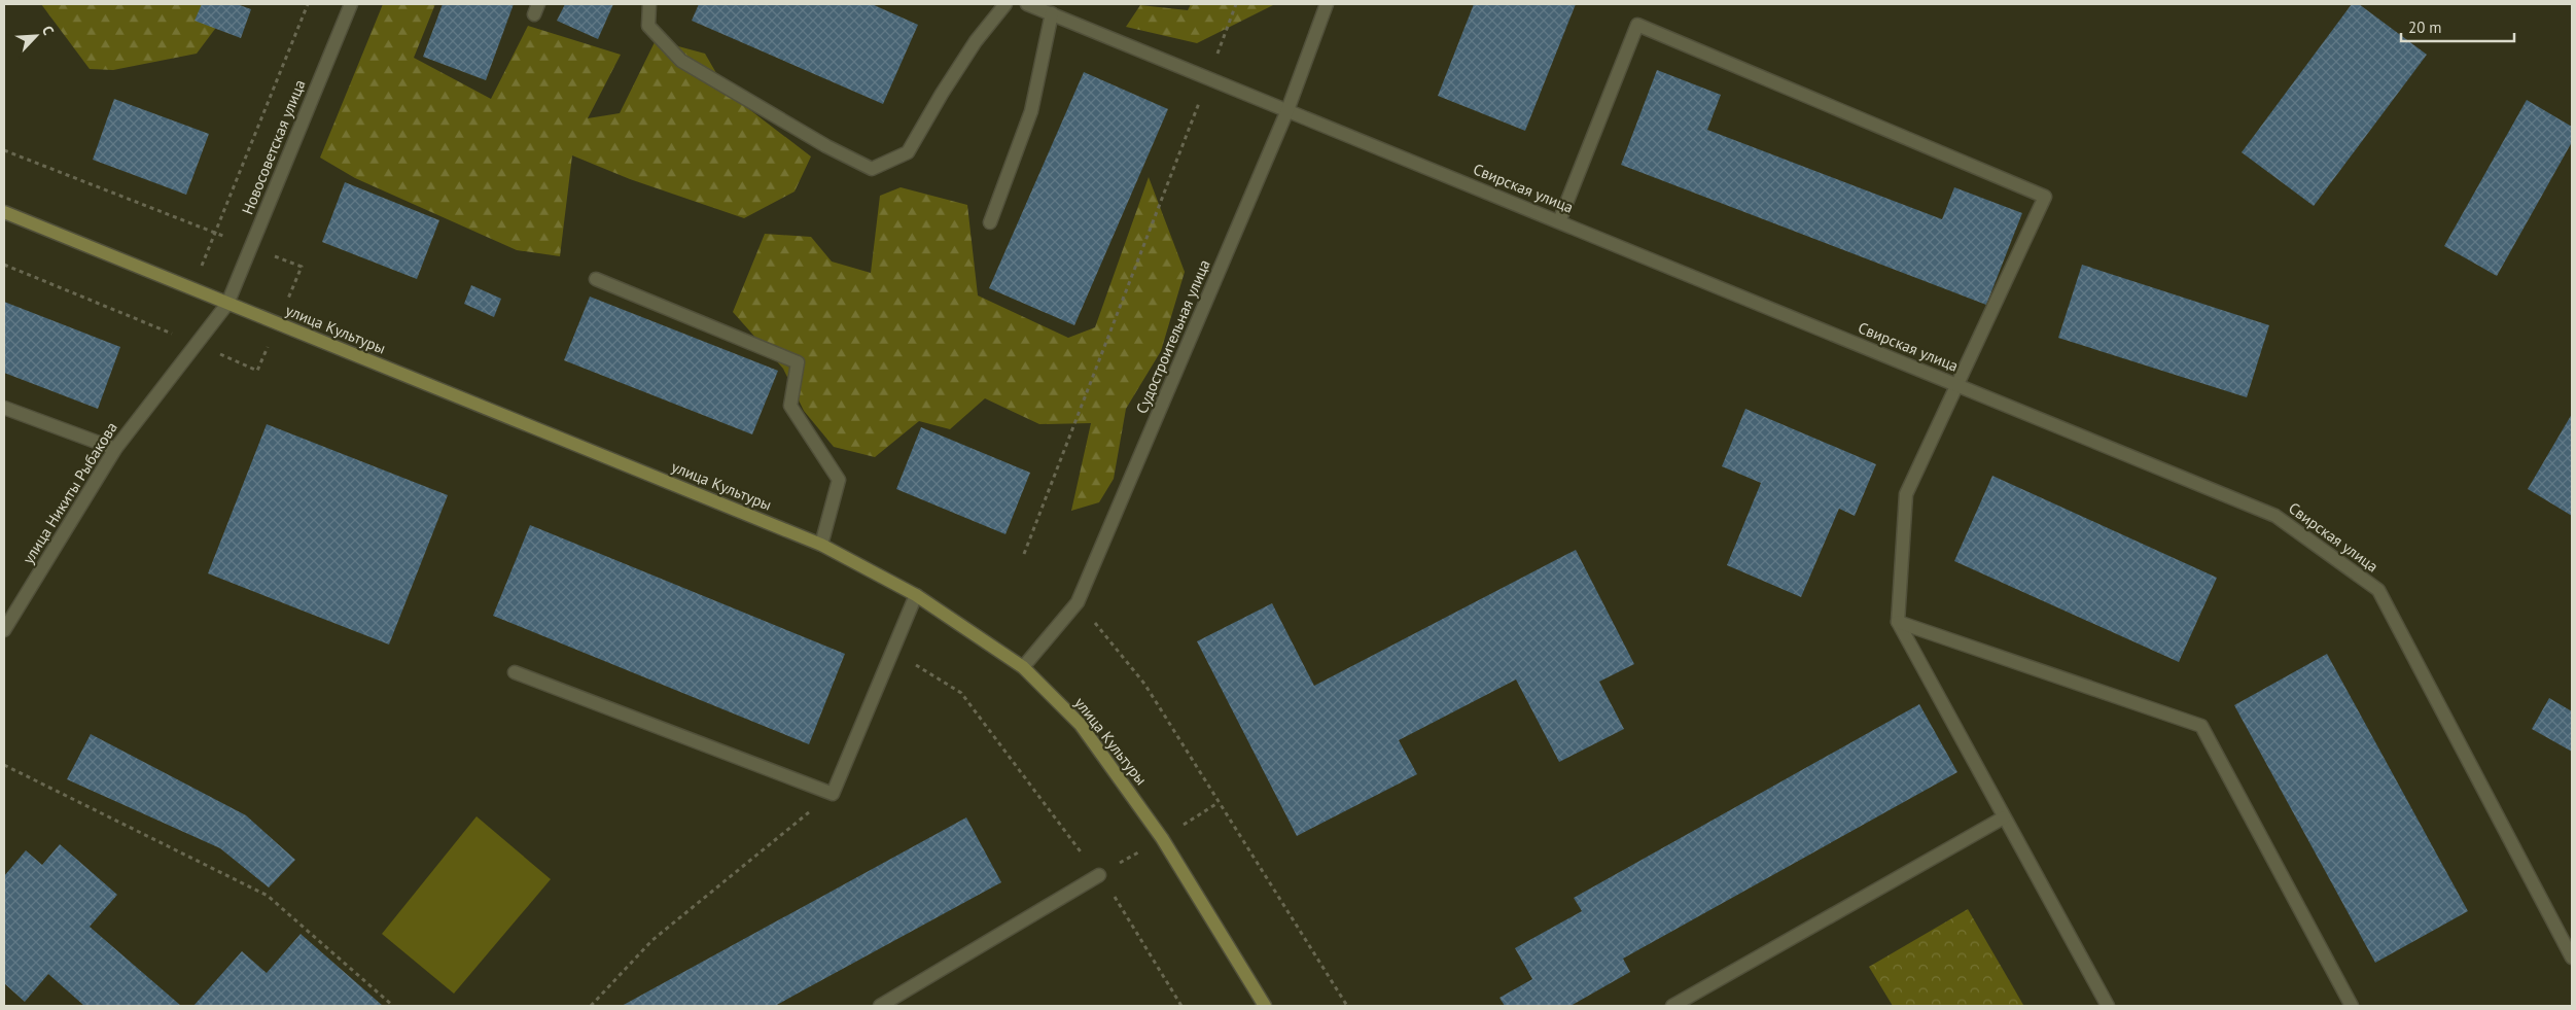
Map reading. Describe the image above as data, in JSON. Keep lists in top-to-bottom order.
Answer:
{
  "streets": {
    "main road": ["улица Культуры"],
    "street": [
      "Новосоветская улица",
      "Свирская улица",
      "Судостроительная улица",
      "улица Никиты Рыбакова"
    ]
  },
  "crossings": [
    ["Новосоветская улица", "улица Культуры"],
    ["Новосоветская улица", "улица Никиты Рыбакова"],
    ["Свирская улица", "Судостроительная улица"],
    ["улица Культуры", "Судостроительная улица"],
    ["улица Культуры", "улица Никиты Рыбакова"]
  ],
  "scale_bar": "20 m",
  "north": "top right"
}
